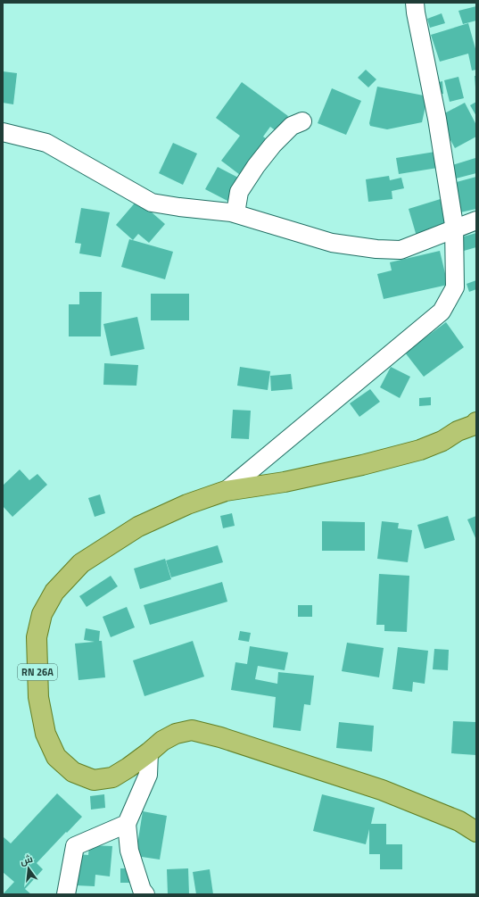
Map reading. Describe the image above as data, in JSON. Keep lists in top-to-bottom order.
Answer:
{
  "streets": {
    "main road": ["RN 26A"]
  },
  "north": "top"
}
